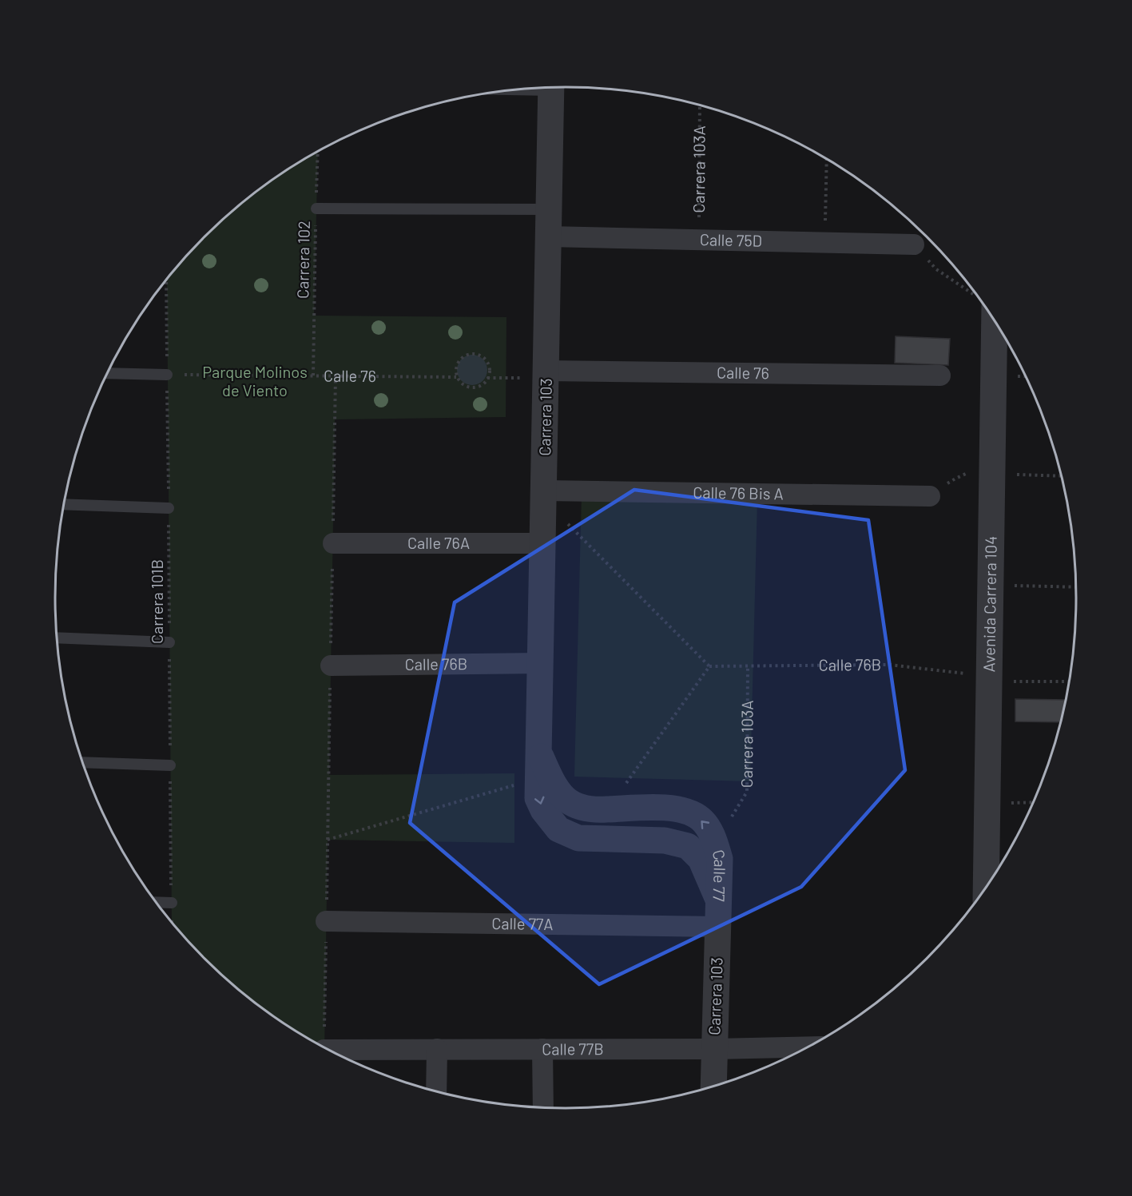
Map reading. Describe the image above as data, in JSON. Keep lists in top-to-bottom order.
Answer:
{
  "streets": {
    "street": [
      "Calle 75D",
      "Calle 76",
      "Carrera 103",
      "Calle 76 Bis A",
      "Calle 76A",
      "Avenida Carrera 104",
      "Calle 76B",
      "Calle 77",
      "Calle 77A",
      "Calle 77B"
    ],
    "path": ["Carrera 103A", "Carrera 102", "Carrera 101B"]
  },
  "crossings": [
    ["Carrera 103A", "Calle 75D"],
    ["Carrera 103A", "Calle 76B"],
    ["Carrera 103A", "Calle 77"],
    ["Calle 75D", "Carrera 103"],
    ["Carrera 102", "Calle 76"],
    ["Calle 76", "Carrera 103"],
    ["Calle 76", "Carrera 101B"],
    ["Carrera 103", "Calle 76 Bis A"],
    ["Carrera 103", "Calle 76A"],
    ["Carrera 103", "Calle 76B"],
    ["Carrera 103", "Calle 77"],
    ["Carrera 103", "Calle 77A"],
    ["Carrera 103", "Calle 77B"],
    ["Avenida Carrera 104", "Calle 76B"]
  ],
  "parks": ["Parque Molinos de Viento"]
}
